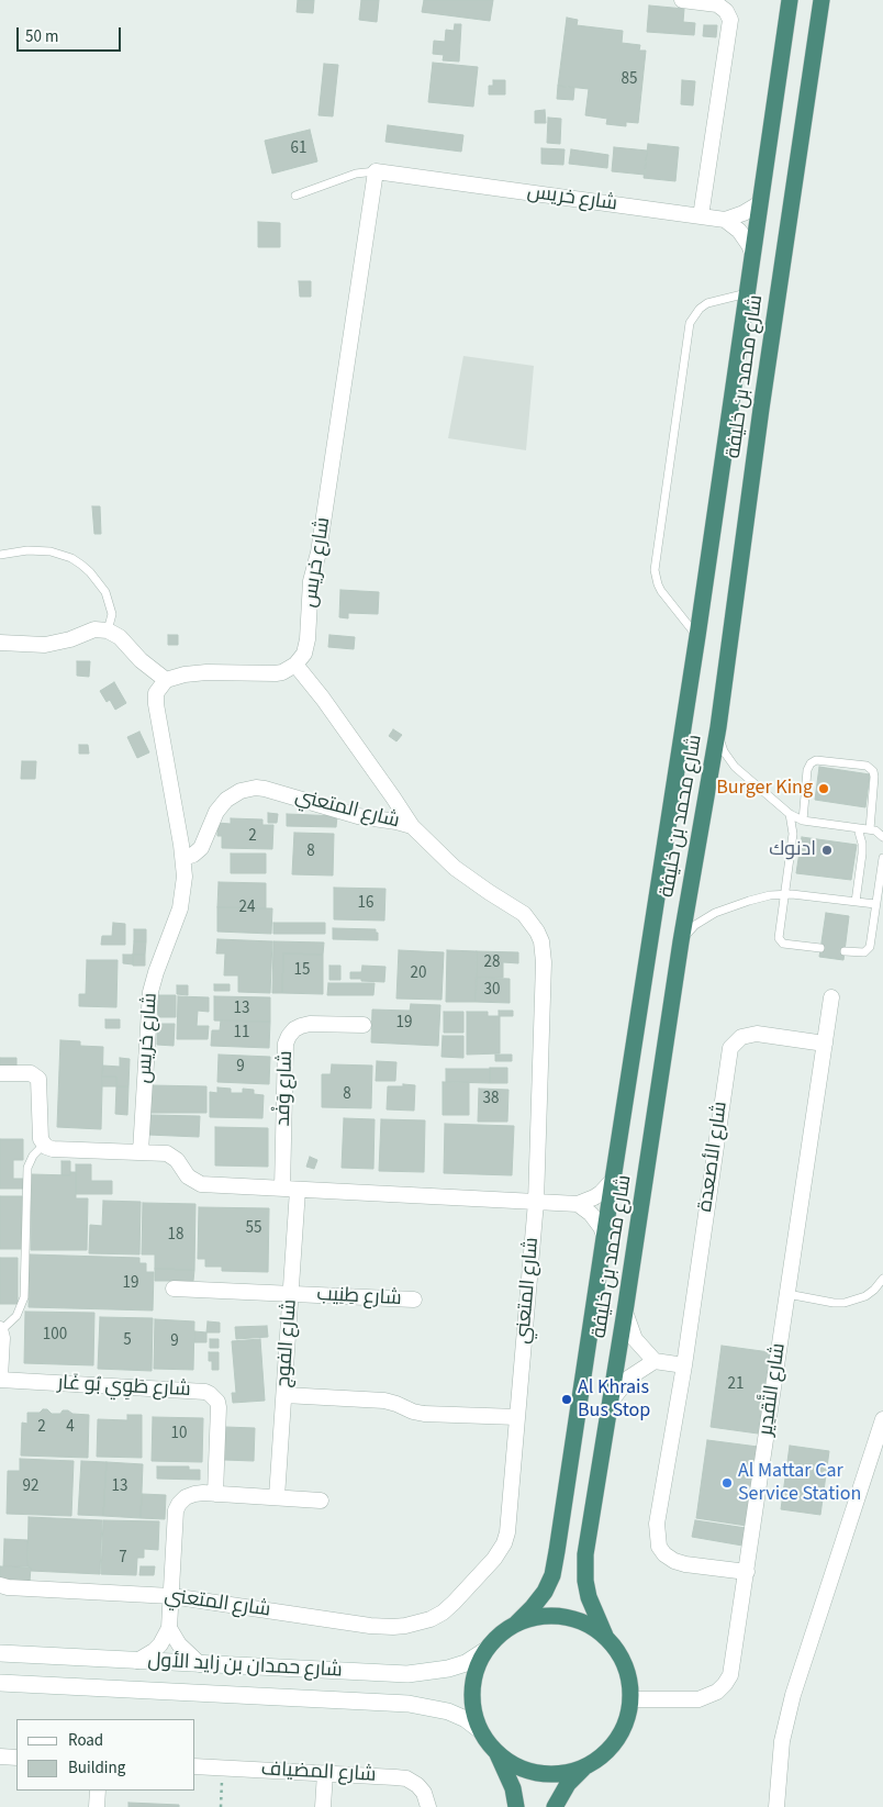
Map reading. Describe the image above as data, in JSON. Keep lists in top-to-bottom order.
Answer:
{
  "streets": {
    "highway": ["شارع محمد بن خليفة"],
    "main road": ["شارع حمدان بن زايد الأول"],
    "street": [
      "شارع خريس",
      "شارع المتعني",
      "شارع وَفْد",
      "شارع الأصعدة",
      "شارع طِنِيب",
      "شارع الفوج",
      "شارع طَوِي بُو غَار",
      "شارع التَّقدِير",
      "شارع المضياف"
    ]
  },
  "crossings": [
    ["شارع خريس", "شارع المتعني"],
    ["شارع محمد بن خليفة", "شارع التَّقدِير"],
    ["شارع محمد بن خليفة", "شارع حمدان بن زايد الأول"],
    ["شارع وَفْد", "شارع الفوج"],
    ["شارع الأصعدة", "شارع التَّقدِير"],
    ["شارع طِنِيب", "شارع الفوج"],
    ["شارع التَّقدِير", "شارع حمدان بن زايد الأول"]
  ],
  "places": [
    "Burger King",
    "ادنوك",
    "Al Khrais Bus Stop",
    "Al Mattar Car Service Station"
  ],
  "house_numbers": [
    "85",
    "61",
    "2",
    "8",
    "16",
    "24",
    "28",
    "15",
    "20",
    "30",
    "13",
    "19",
    "11",
    "9",
    "8",
    "38",
    "55",
    "18",
    "19",
    "100",
    "5",
    "9",
    "21",
    "2",
    "4",
    "10",
    "92",
    "13",
    "7"
  ],
  "legend": ["Road", "Building"],
  "scale_bar": "50 m"
}
